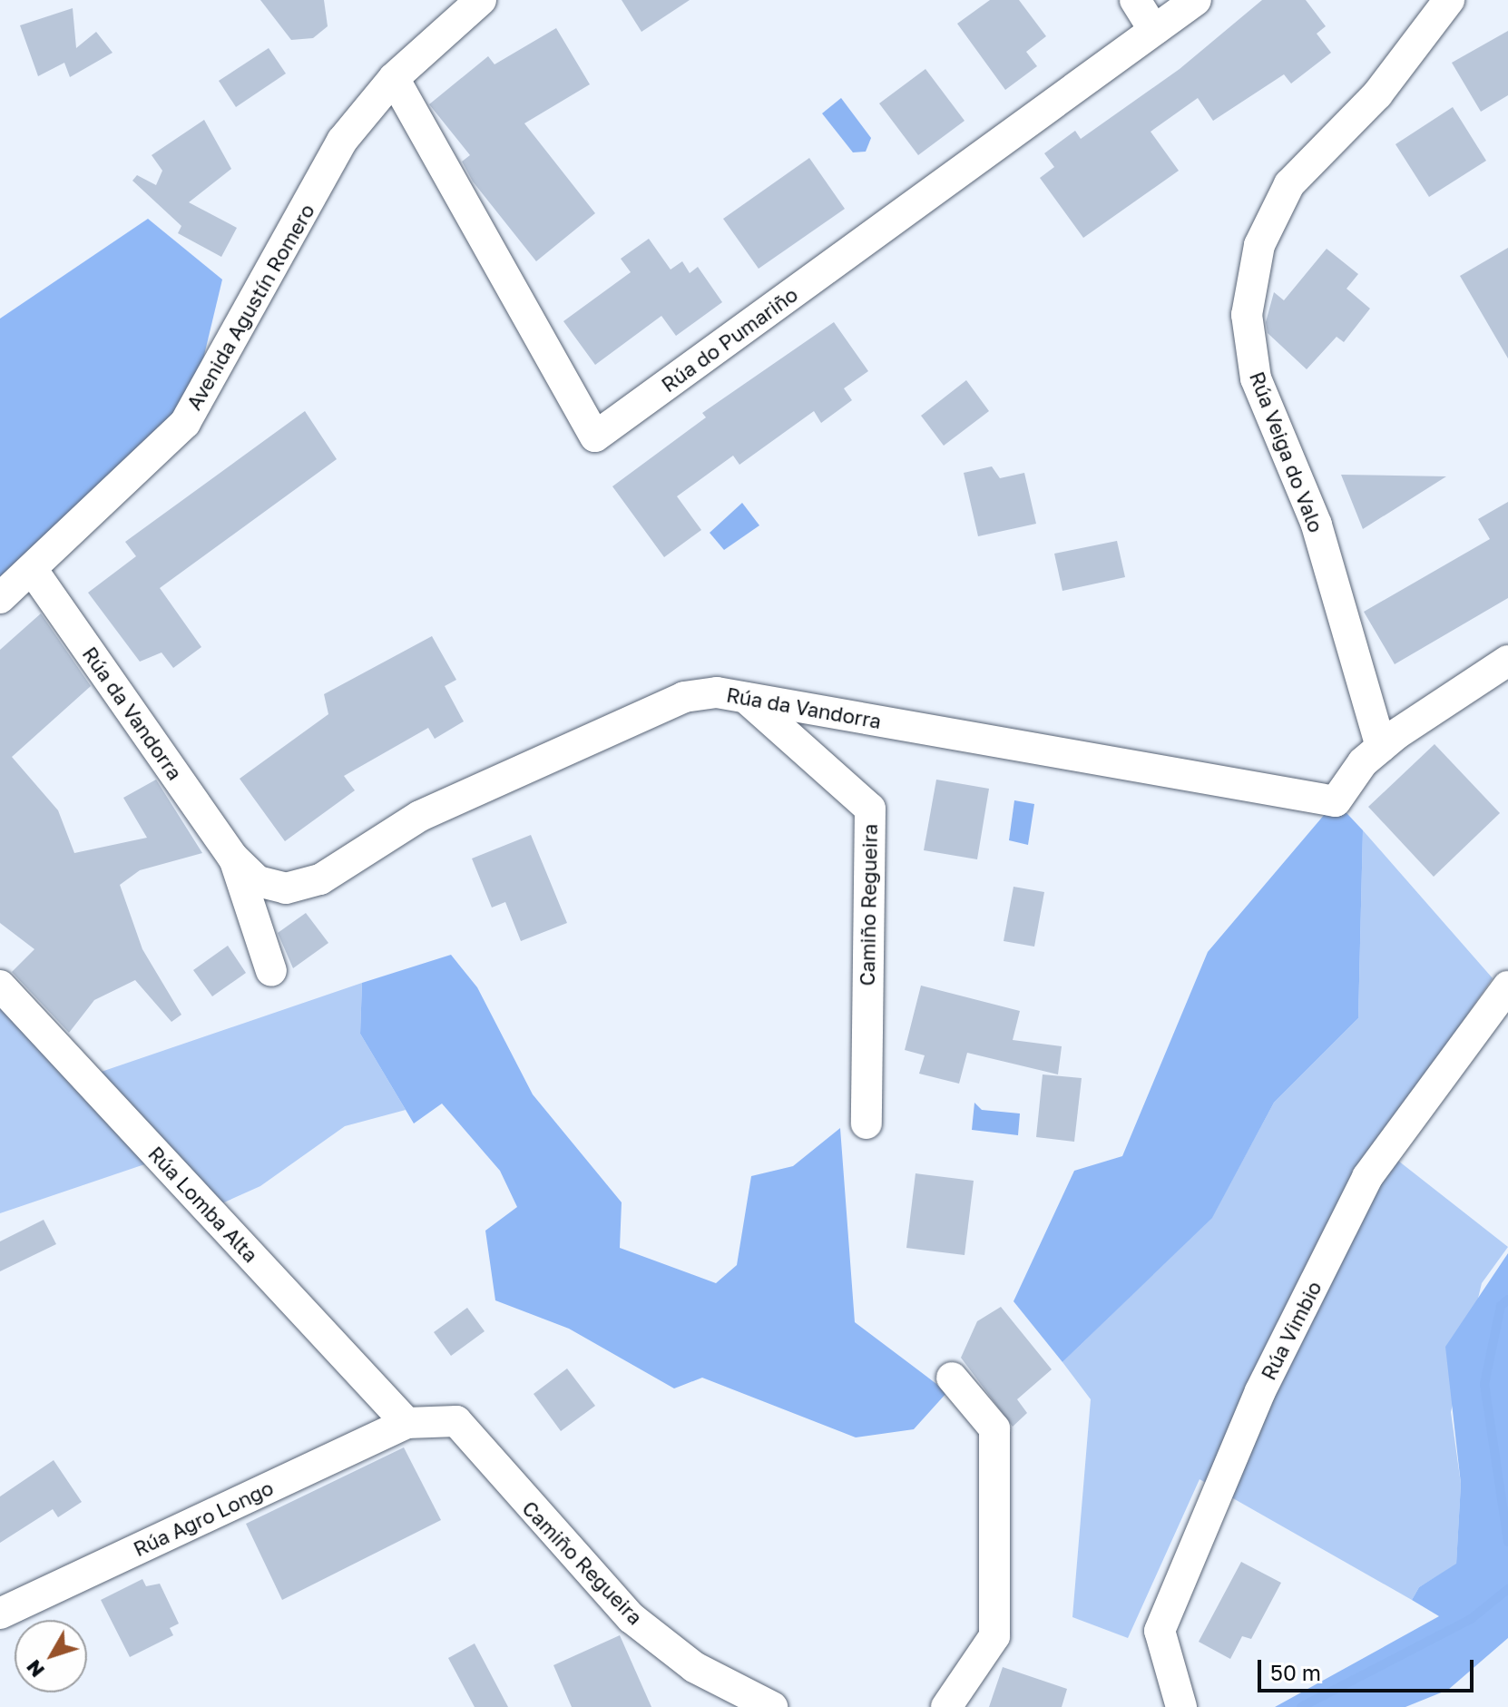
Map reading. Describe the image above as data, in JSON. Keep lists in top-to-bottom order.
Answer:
{
  "streets": {
    "street": [
      "Avenida Agustín Romero",
      "Rúa do Pumariño",
      "Rúa Veiga do Valo",
      "Rúa da Vandorra",
      "Camiño Regueira",
      "Rúa Lomba Alta",
      "Rúa Vimbio",
      "Rúa Agro Longo"
    ]
  },
  "crossings": [
    ["Avenida Agustín Romero", "Rúa do Pumariño"],
    ["Avenida Agustín Romero", "Rúa da Vandorra"],
    ["Rúa Veiga do Valo", "Rúa da Vandorra"],
    ["Rúa da Vandorra", "Camiño Regueira"],
    ["Camiño Regueira", "Rúa Lomba Alta"],
    ["Camiño Regueira", "Rúa Agro Longo"],
    ["Rúa Lomba Alta", "Rúa Agro Longo"]
  ],
  "scale_bar": "50 m",
  "north": "bottom left"
}
